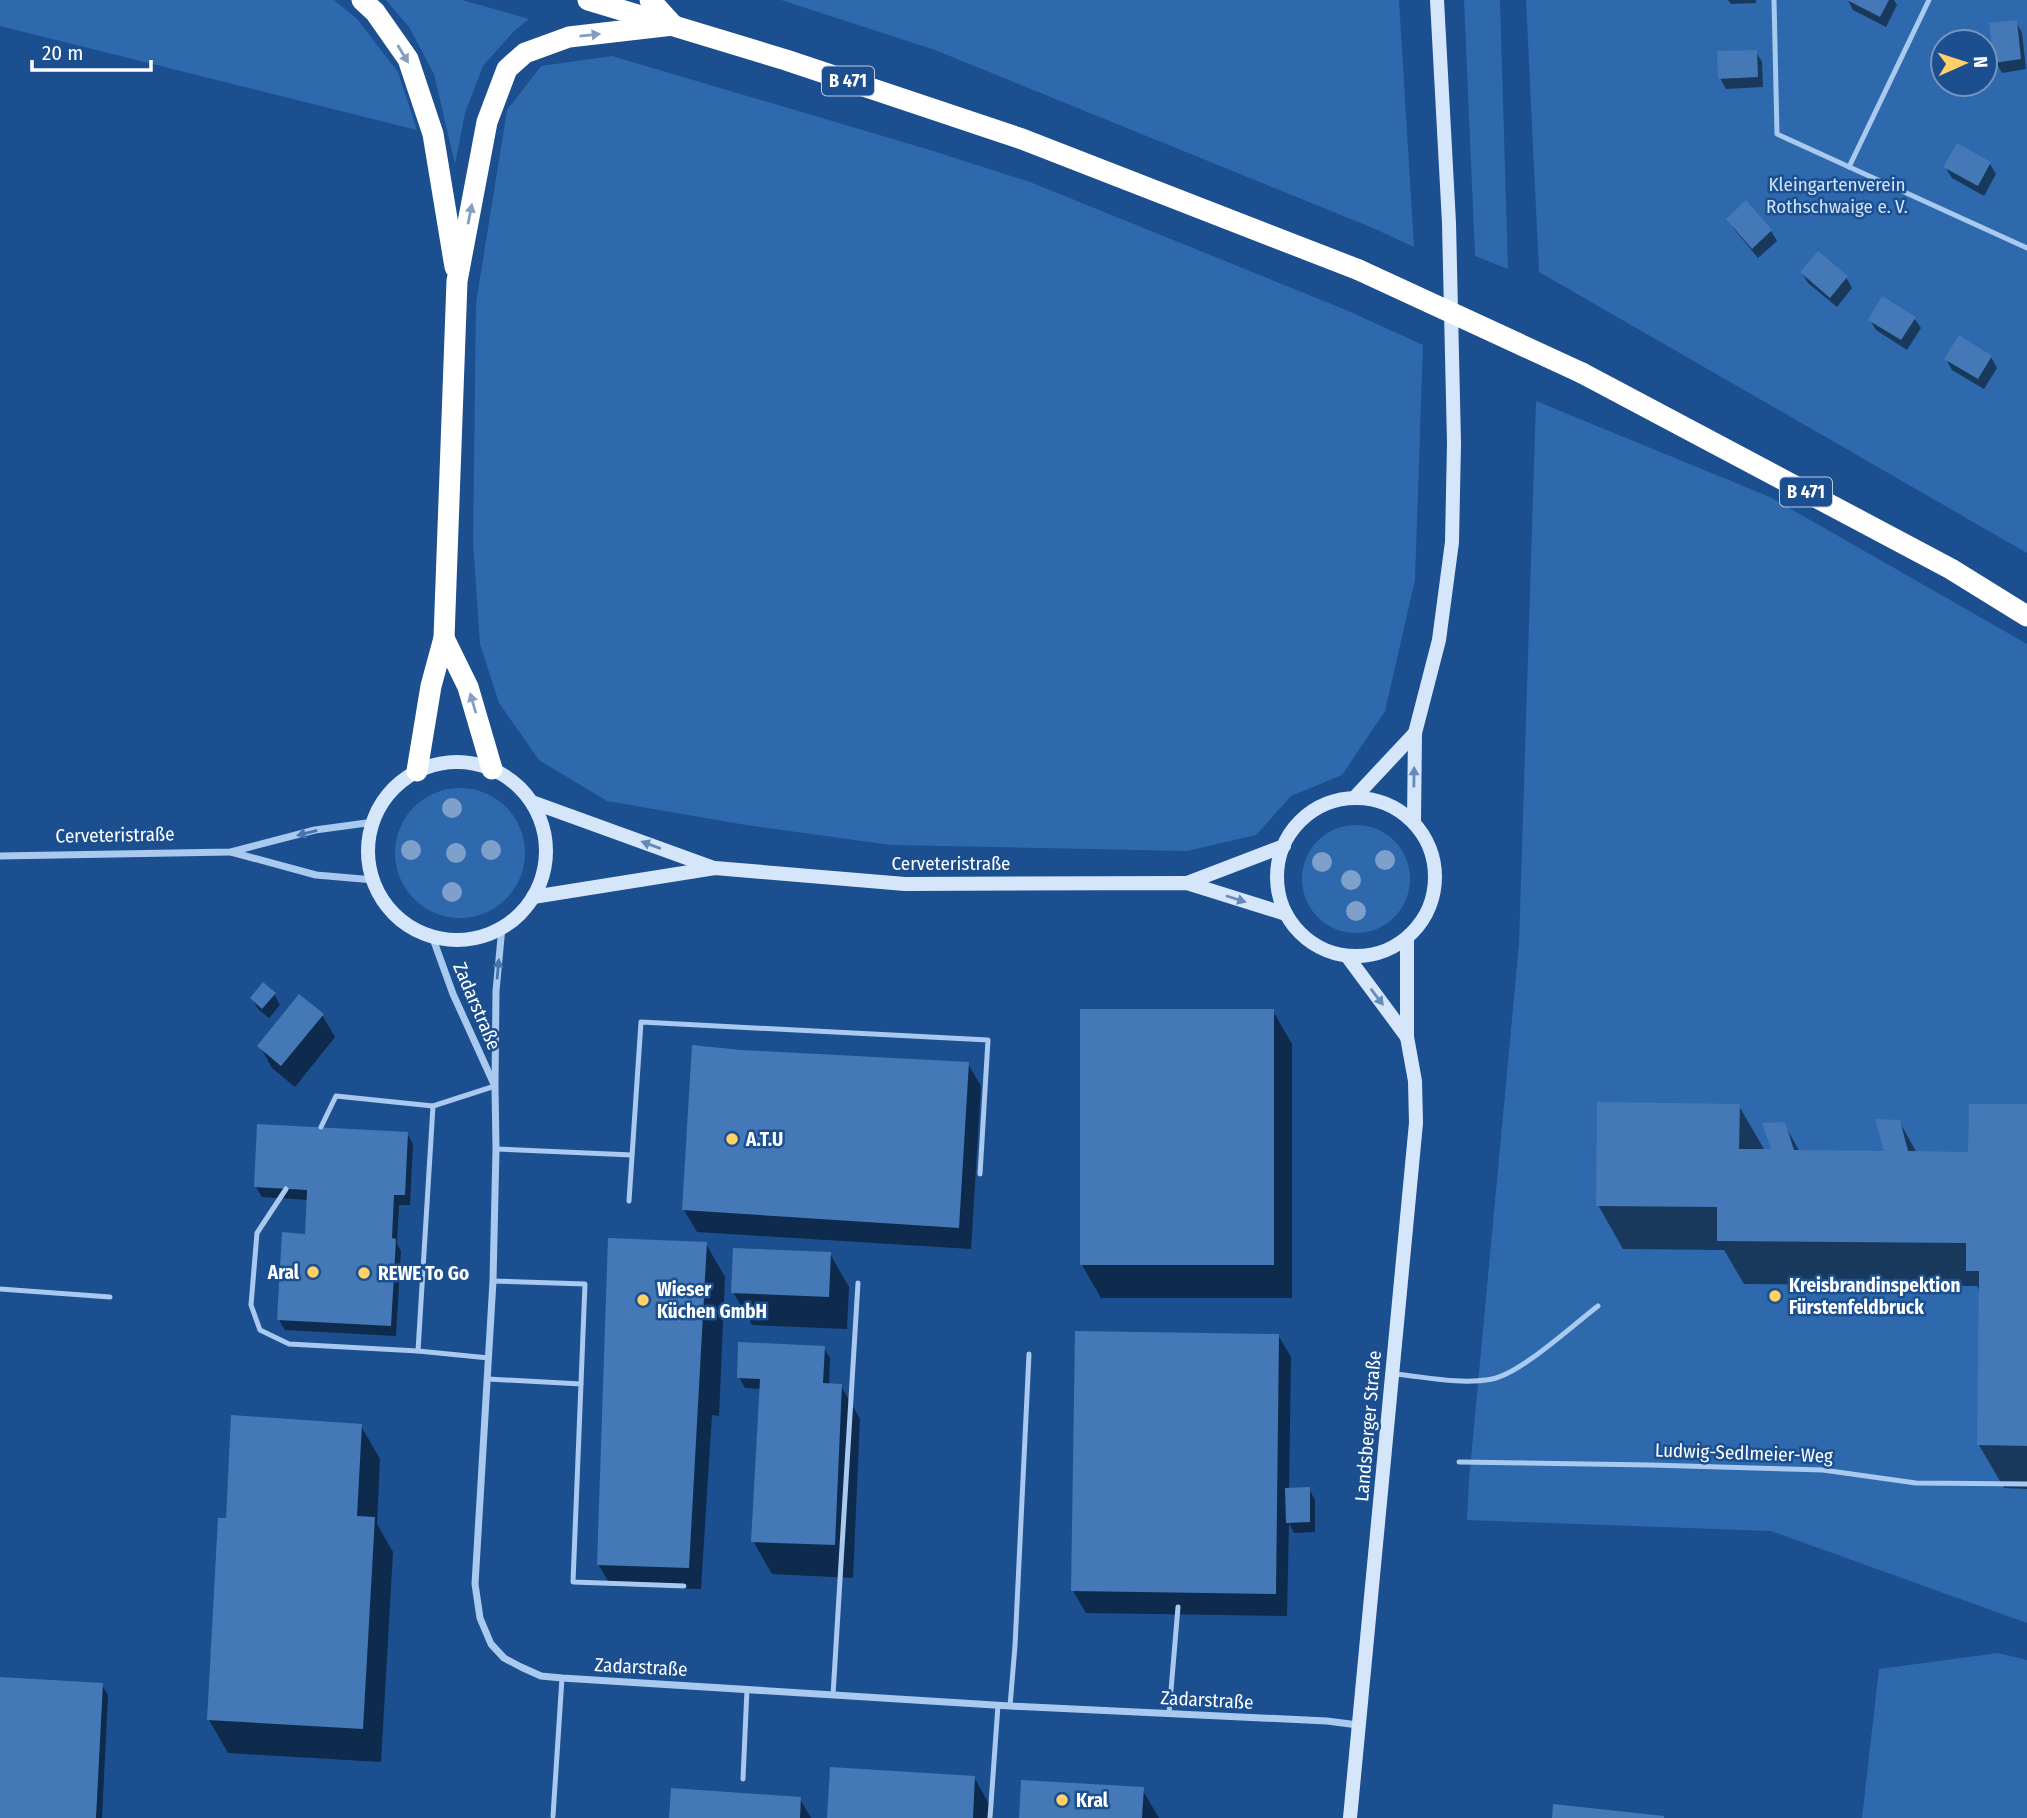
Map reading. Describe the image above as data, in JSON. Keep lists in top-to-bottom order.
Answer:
{
  "streets": {
    "highway": ["B 471"],
    "street": ["Cerveteristraße", "Zadarstraße", "Landsberger Straße"],
    "lane": ["Ludwig-Sedlmeier-Weg"]
  },
  "crossings": [
    ["Cerveteristraße", "Zadarstraße"],
    ["Cerveteristraße", "Landsberger Straße"],
    ["Zadarstraße", "Landsberger Straße"]
  ],
  "parks": ["Kleingartenverein Rothschwaige e. V."],
  "places": [
    "A.T.U",
    "Aral",
    "REWE To Go",
    "Kreisbrandinspektion Fürstenfeldbruck",
    "Wieser Küchen GmbH",
    "Kral"
  ],
  "scale_bar": "20 m",
  "north": "right"
}
